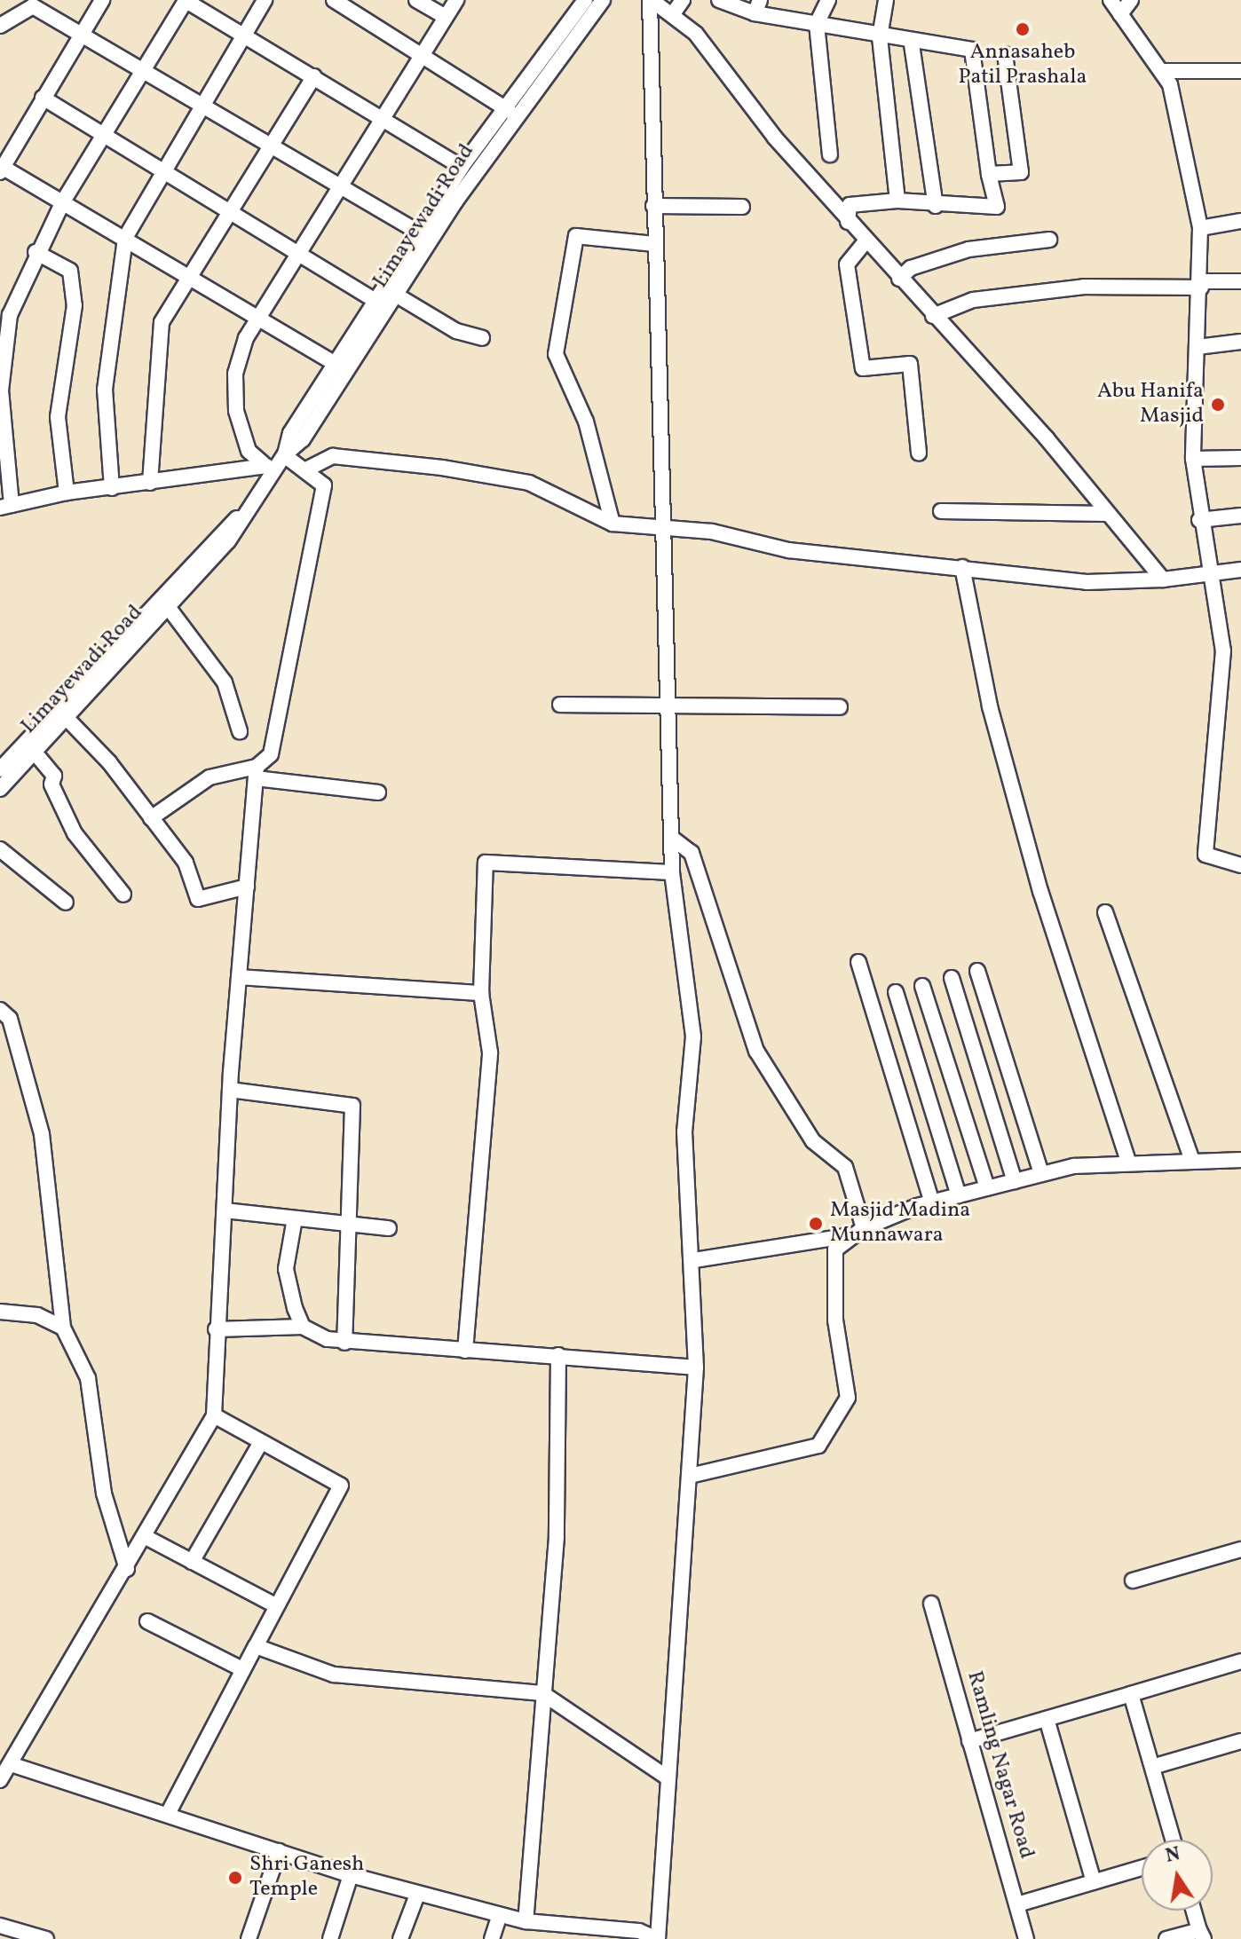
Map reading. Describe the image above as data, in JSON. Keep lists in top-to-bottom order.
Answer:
{
  "streets": {
    "street": ["Limayewadi Road", "Ramling Nagar Road"]
  },
  "places": [
    "Annasaheb Patil Prashala",
    "Abu Hanifa Masjid",
    "Masjid Madina Munnawara",
    "Shri Ganesh Temple"
  ],
  "north": "top"
}
